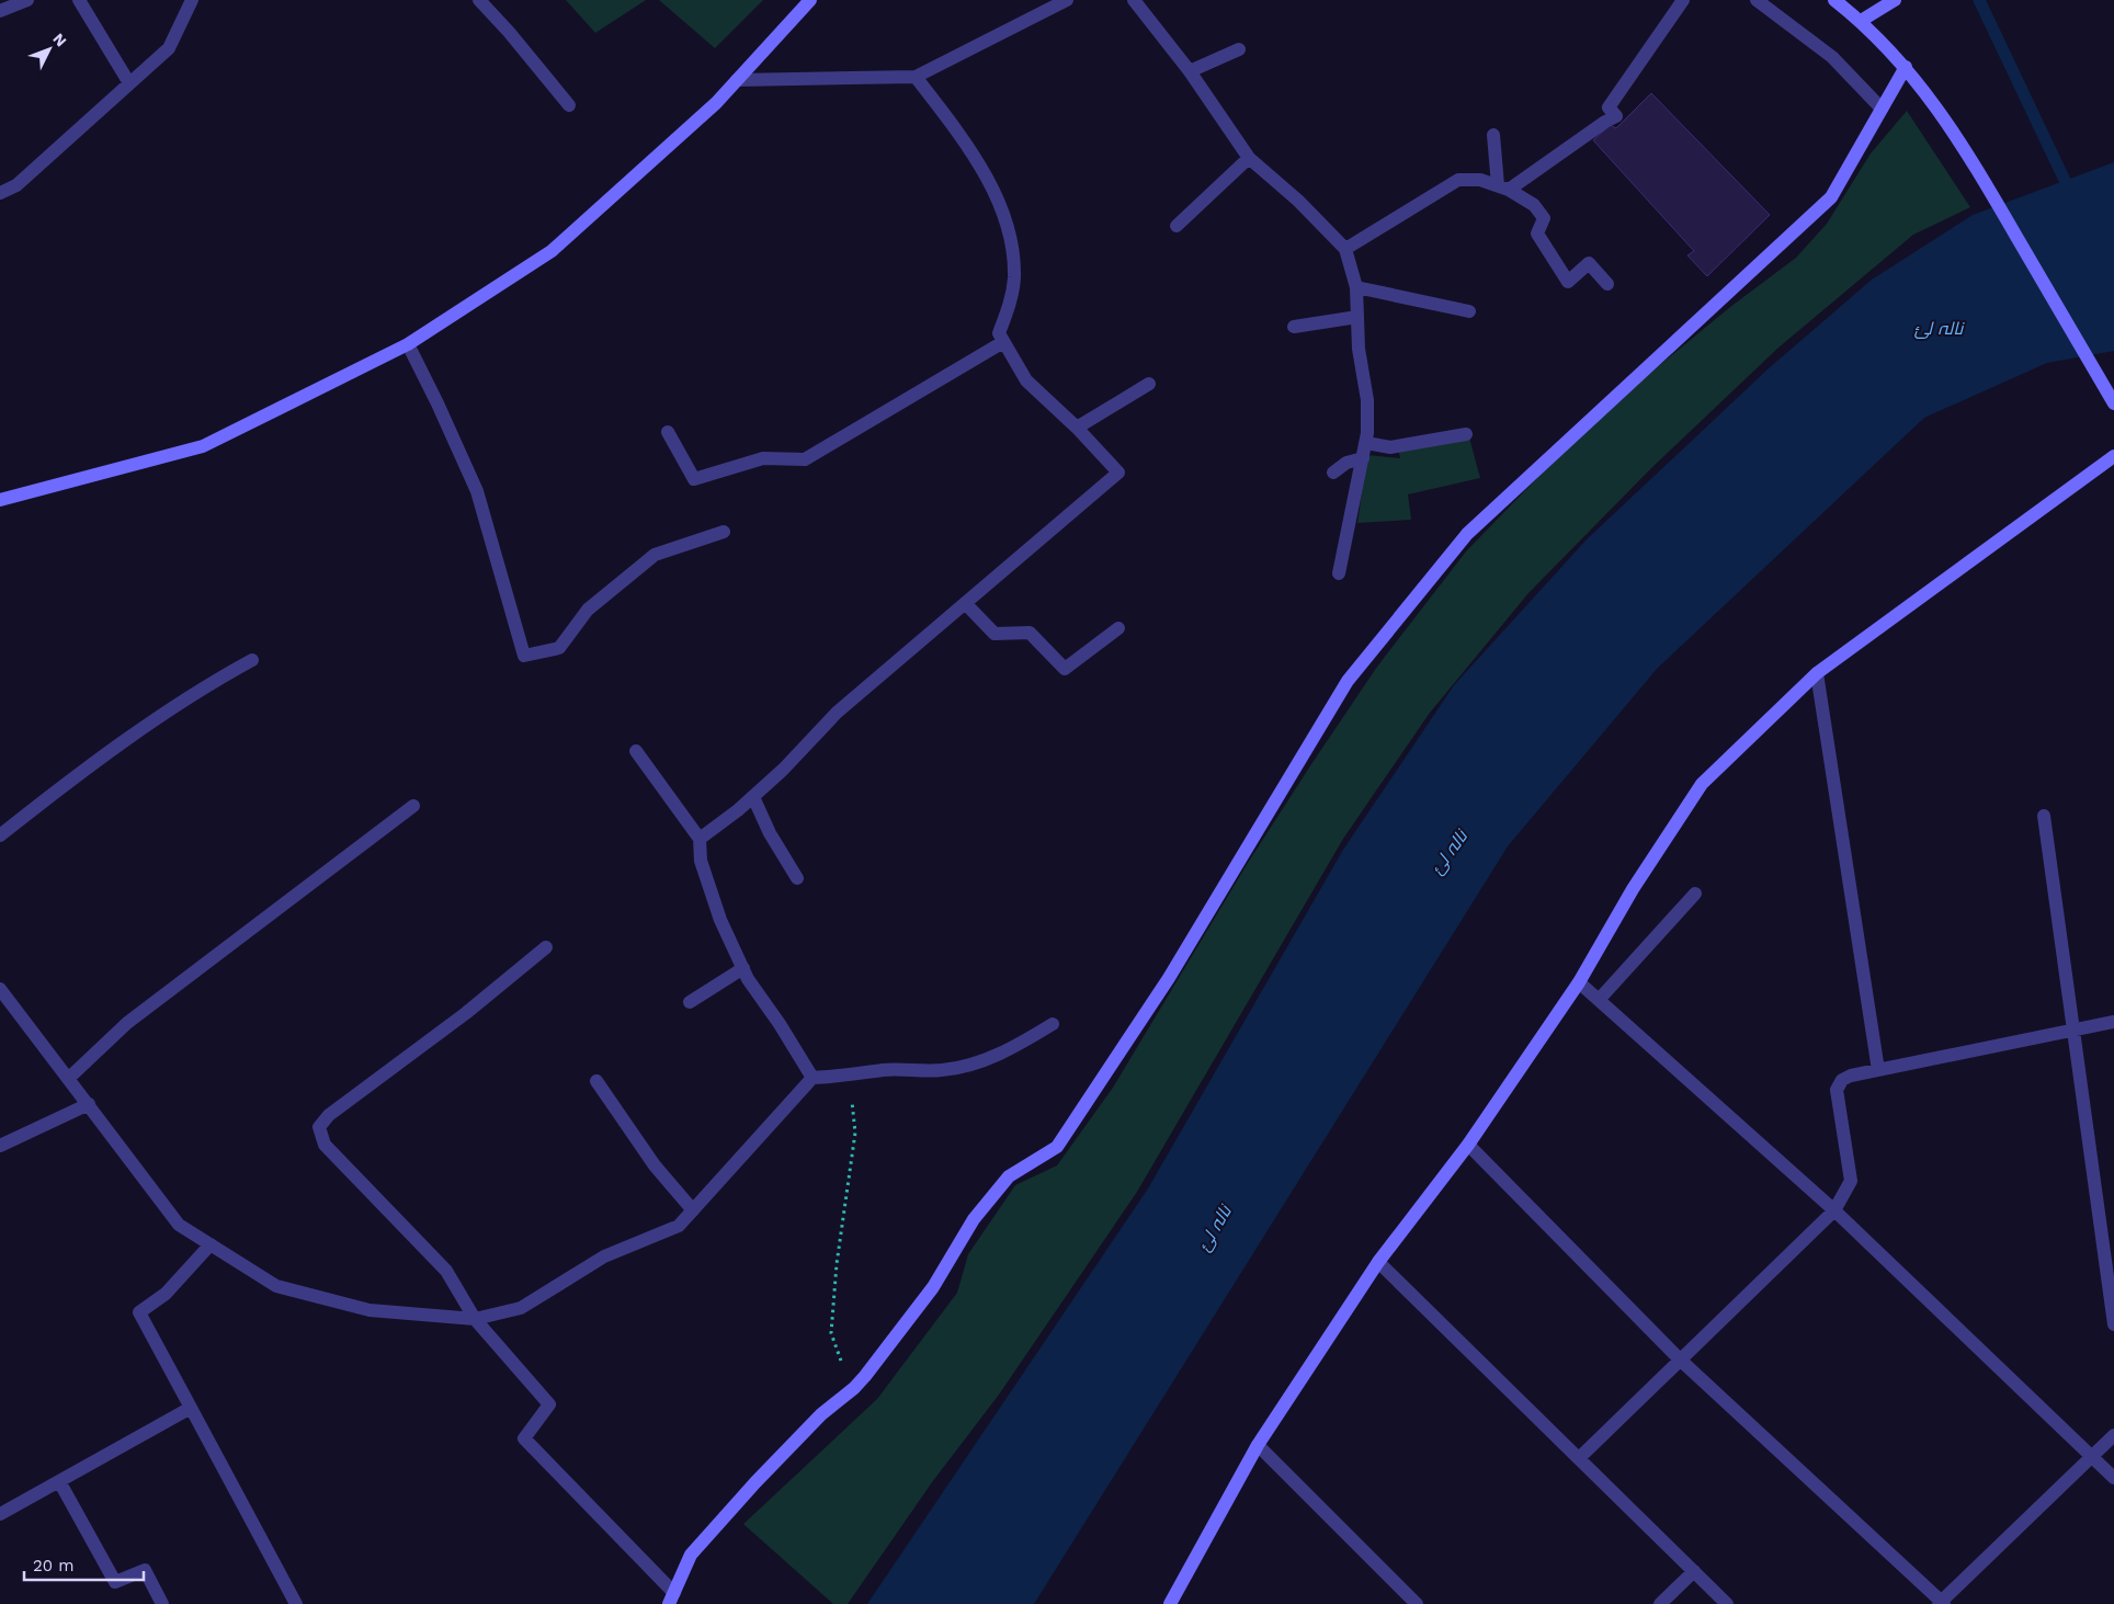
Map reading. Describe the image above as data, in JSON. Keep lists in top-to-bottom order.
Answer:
{
  "water": ["نالہ لئ"],
  "scale_bar": "20 m",
  "north": "top right"
}
